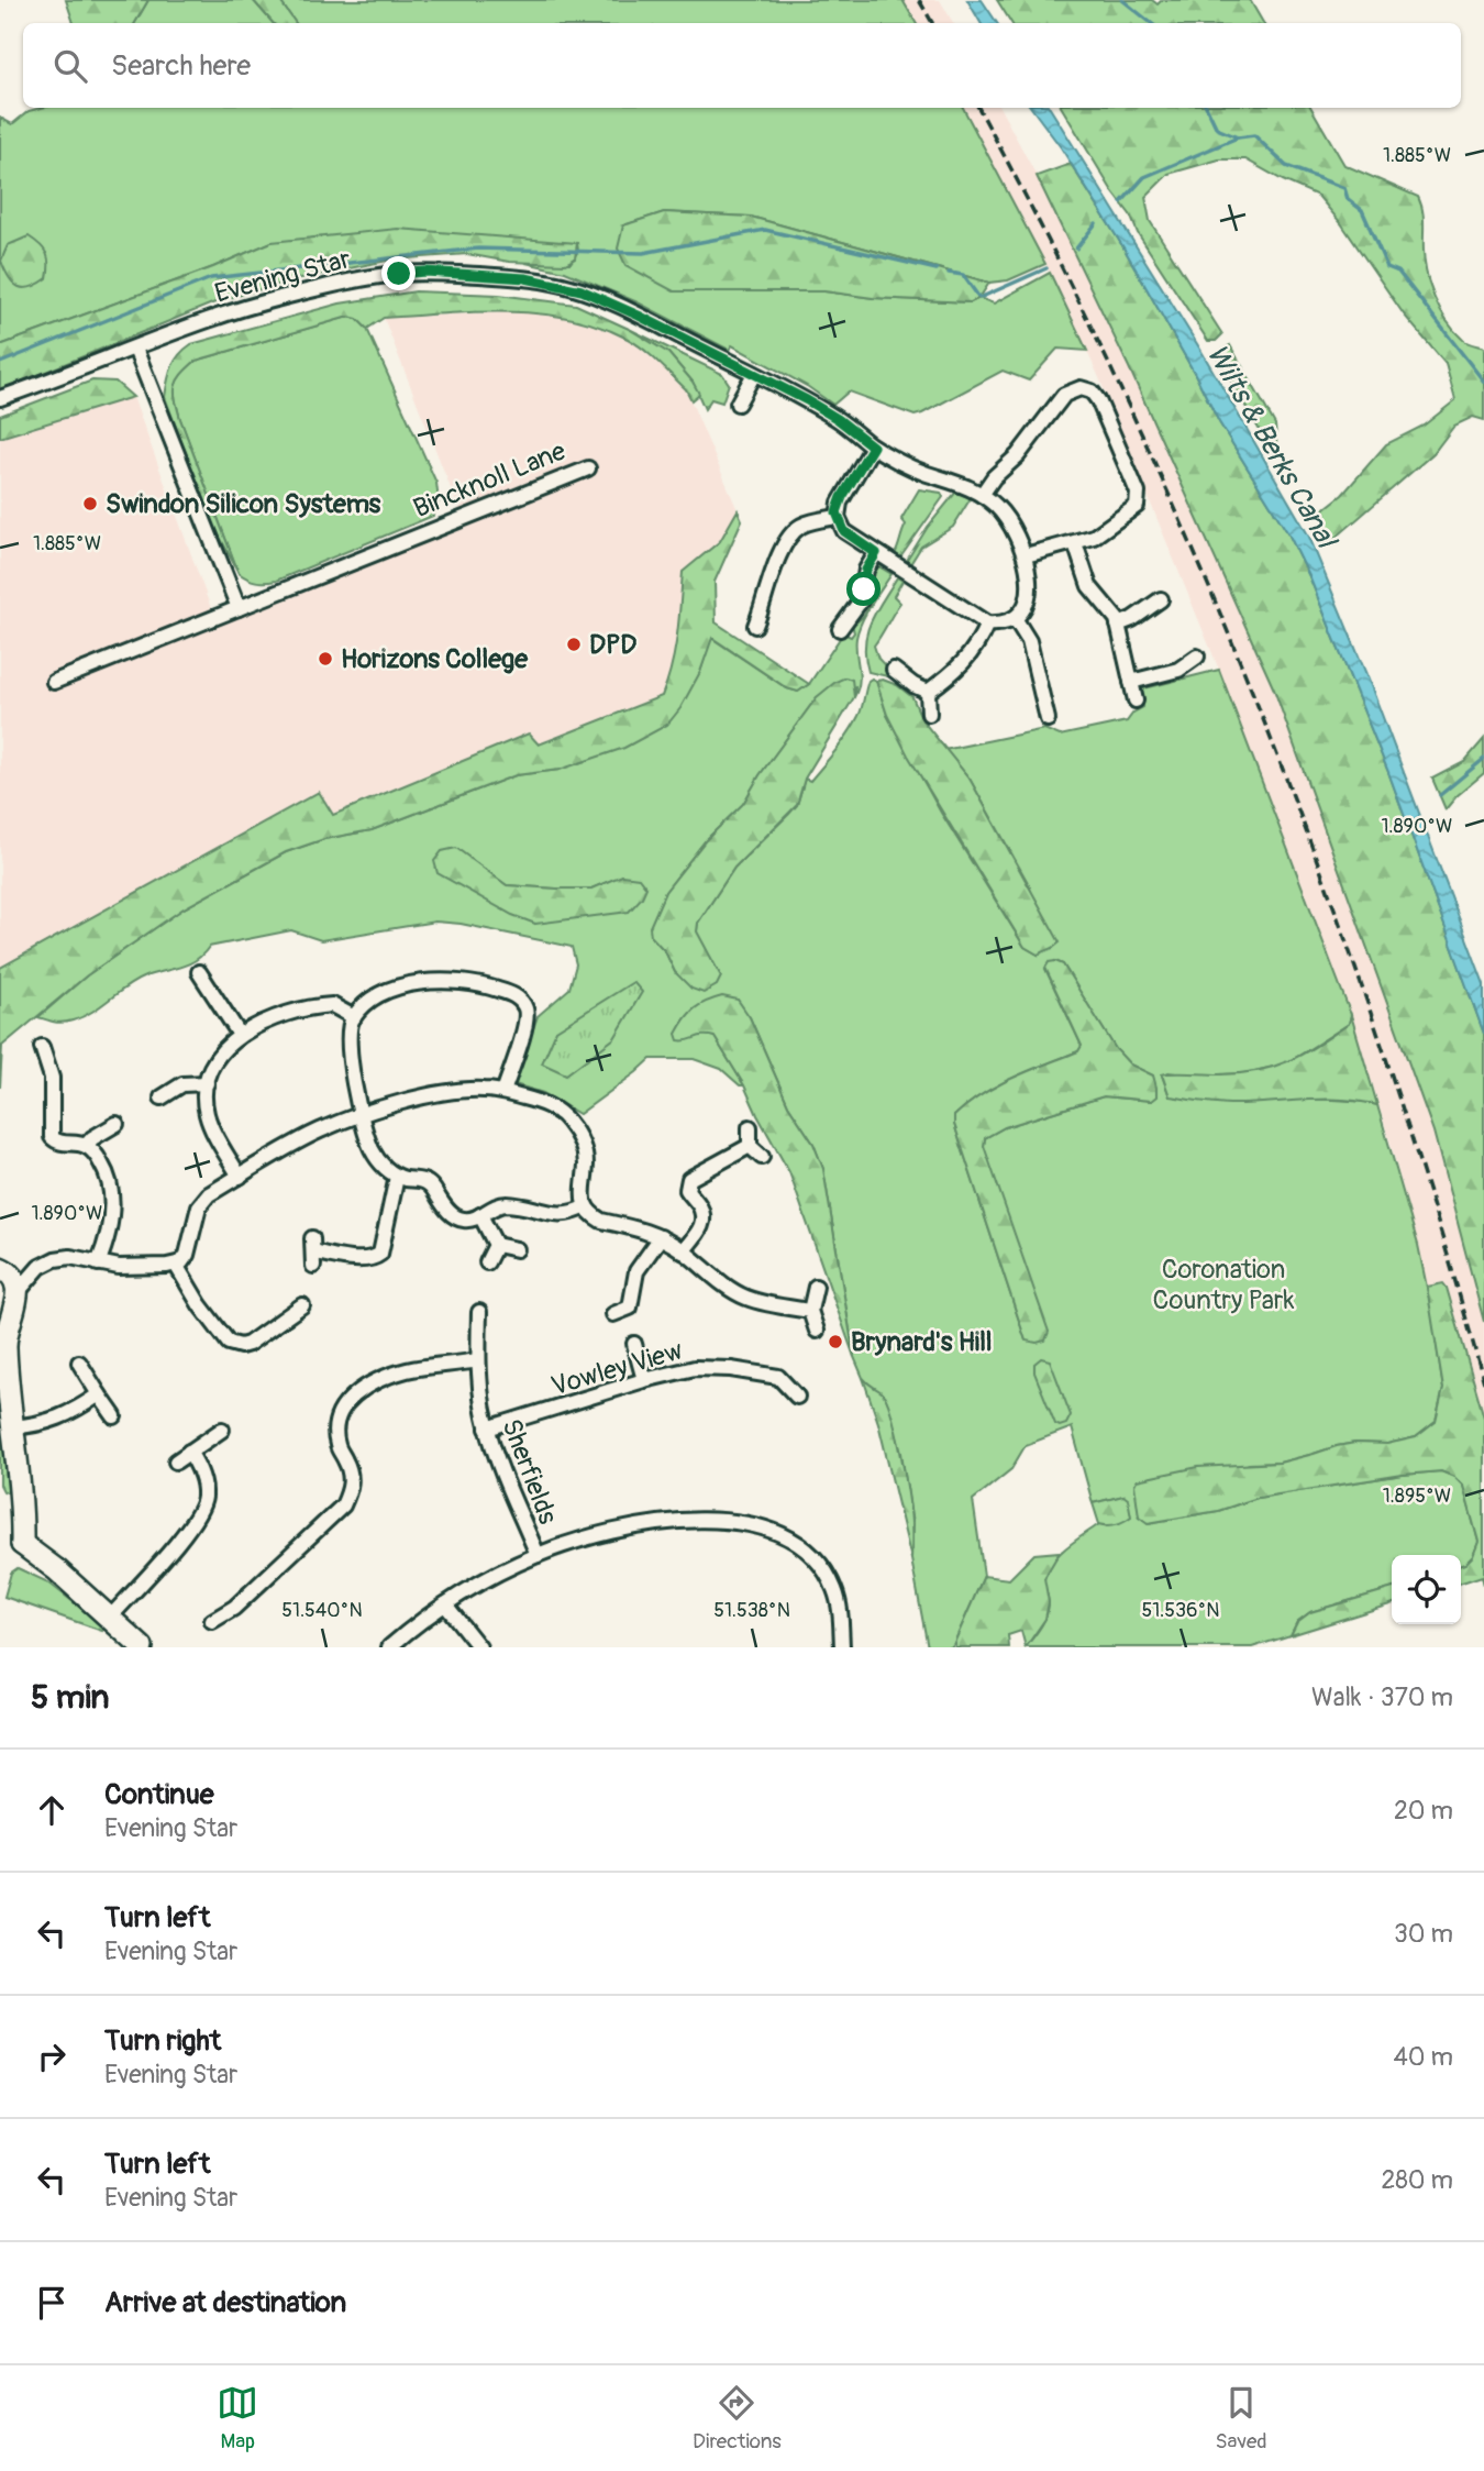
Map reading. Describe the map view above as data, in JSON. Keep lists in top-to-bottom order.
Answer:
{
  "streets": {
    "street": [
      "Evening Star",
      "Bincknoll Lane",
      "Vowley View",
      "Sherfields"
    ]
  },
  "crossings": [
    ["Vowley View", "Sherfields"]
  ],
  "water": ["Wilts & Berks Canal"],
  "parks": ["Coronation Country Park"],
  "places": [
    "Swindon Silicon Systems",
    "DPD",
    "Horizons College",
    "Brynard's Hill"
  ],
  "page": {
    "search": "Search here",
    "heading": ["5 min", "Walk · 370 m"],
    "list": [
      ["Continue", "Evening Star", "20 m"],
      ["Turn left", "Evening Star", "30 m"],
      ["Turn right", "Evening Star", "40 m"],
      ["Turn left", "Evening Star", "280 m"],
      "Arrive at destination"
    ],
    "nav": ["Map", "Directions", "Saved"]
  },
  "coordinates": [
    "1.885°W",
    "1.890°W",
    "1.895°W",
    "51.540°N",
    "51.538°N",
    "51.536°N"
  ]
}
